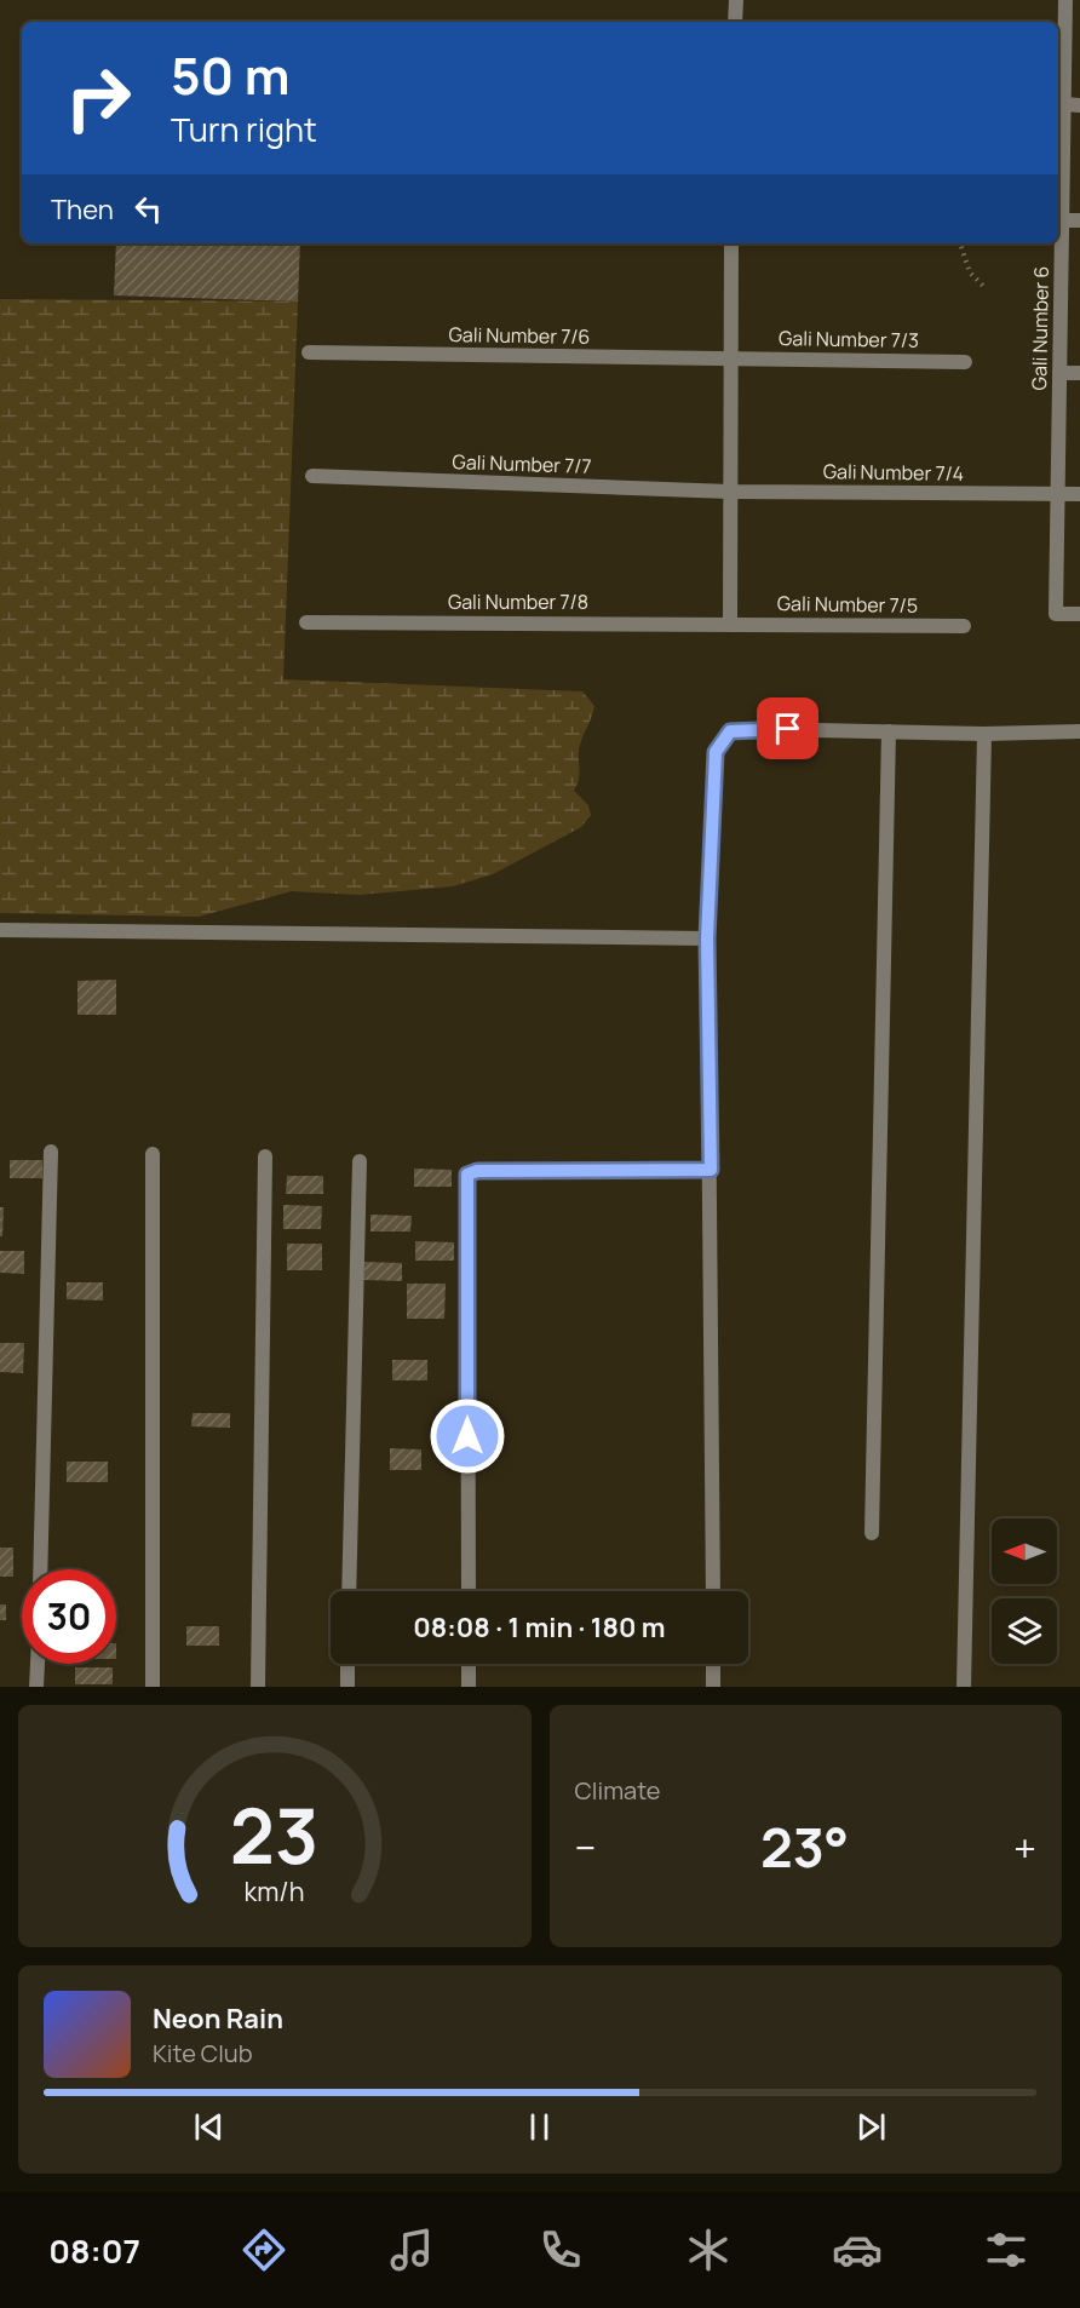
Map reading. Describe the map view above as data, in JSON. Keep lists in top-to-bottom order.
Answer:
{
  "streets": {
    "street": [
      "Gali Number 6",
      "Gali Number 7/6",
      "Gali Number 7/3",
      "Gali Number 7/7",
      "Gali Number 7/4",
      "Gali Number 7/8",
      "Gali Number 7/5"
    ]
  },
  "crossings": [
    ["Gali Number 6", "Gali Number 7/4"],
    ["Gali Number 7/6", "Gali Number 7/3"],
    ["Gali Number 7/7", "Gali Number 7/4"],
    ["Gali Number 7/8", "Gali Number 7/5"]
  ],
  "north": "left",
  "page": {
    "turn": ["50 m", "Turn right"],
    "then": "Then",
    "limit": "30",
    "trip": "08:08 · 1 min · 180 m",
    "tile": "Climate",
    "heat": ["−", "23°", "+"],
    "song": ["Neon Rain", "Kite Club"],
    "tabs": "08:07",
    "gauge": ["23", "km/h"]
  }
}
